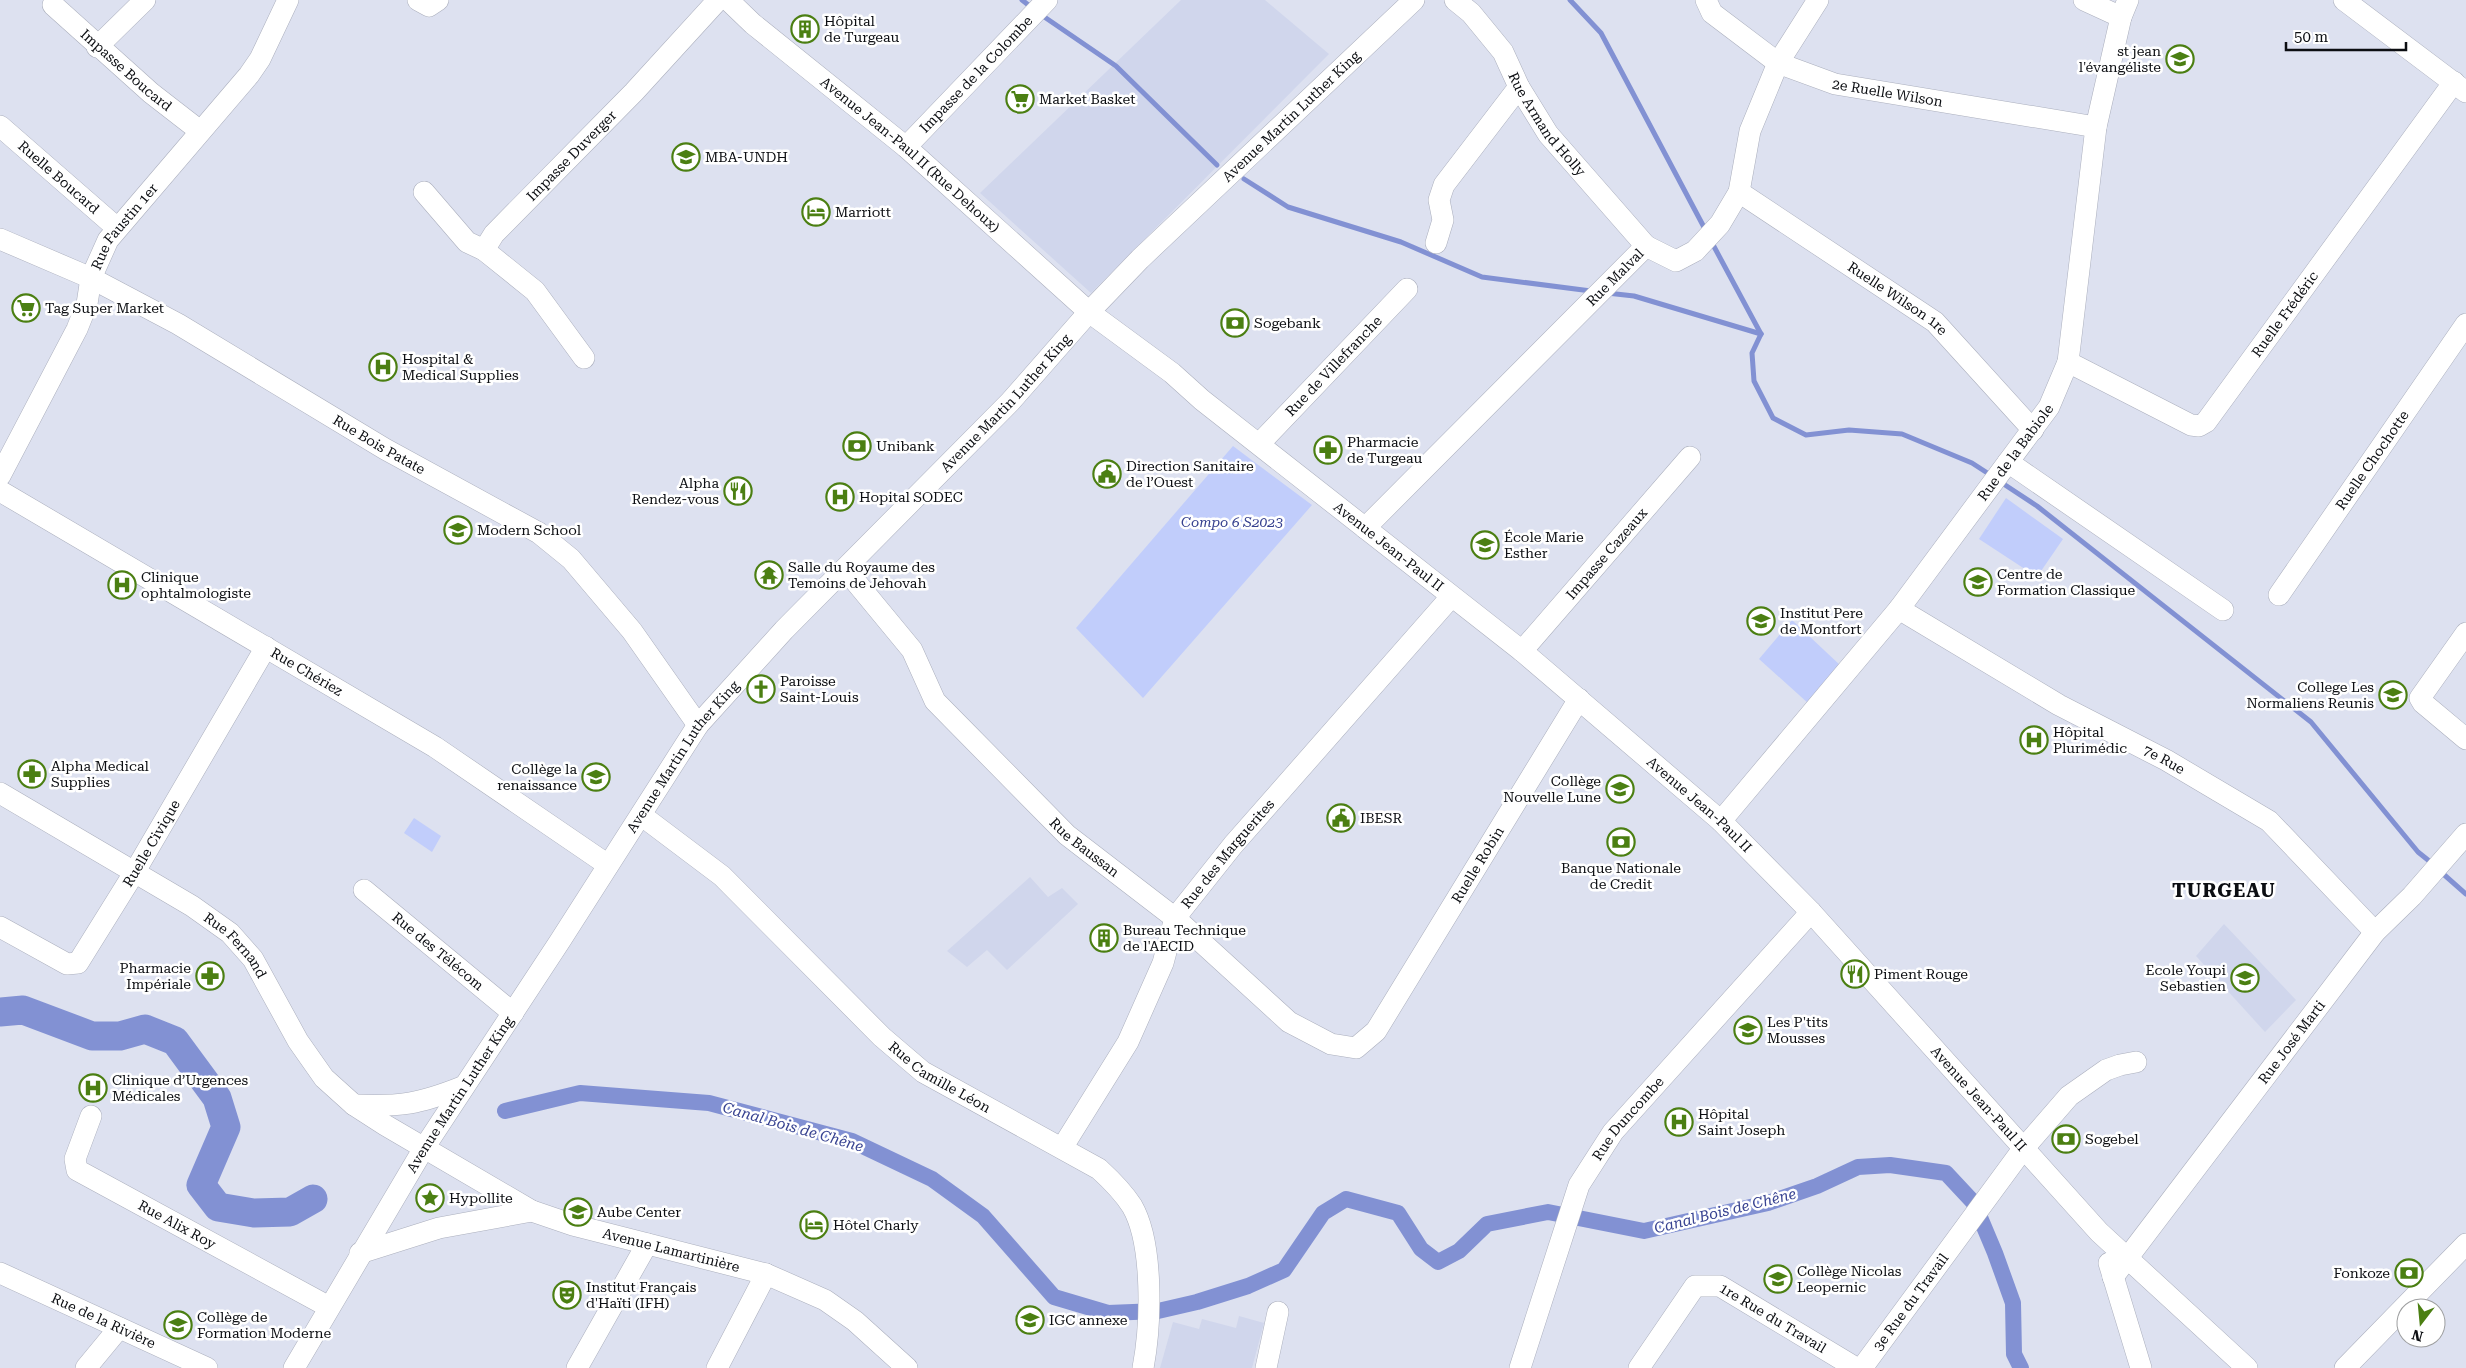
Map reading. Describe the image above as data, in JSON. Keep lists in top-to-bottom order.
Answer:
{
  "streets": {
    "street": [
      "Impasse Boucard",
      "Impasse de la Colombe",
      "2e Ruelle Wilson",
      "Avenue Martin Luther King",
      "Rue Armand Holly",
      "Avenue Jean-Paul II (Rue Dehoux)",
      "Impasse Duverger",
      "Ruelle Boucard",
      "Rue Faustin 1er",
      "Rue Malval",
      "Ruelle Wilson 1re",
      "Ruelle Frédéric",
      "Rue de Villefranche",
      "Rue Bois Patate",
      "Rue de la Babiole",
      "Ruelle Chochotte",
      "Avenue Jean-Paul II",
      "Impasse Cazeaux",
      "Rue Chériez",
      "7e Rue",
      "Ruelle Civique",
      "Rue Baussan",
      "Rue des Marguerites",
      "Ruelle Robin",
      "Rue Fernand",
      "Rue des Télécom",
      "Rue José Marti",
      "Rue Camille Léon",
      "Rue Duncombe",
      "Rue Alix Roy",
      "Avenue Lamartinière",
      "3e Rue du Travail",
      "1re Rue du Travail",
      "Rue de la Rivière"
    ]
  },
  "crossings": [
    ["Impasse Boucard", "Rue Faustin 1er"],
    ["Impasse de la Colombe", "Avenue Jean-Paul II (Rue Dehoux)"],
    ["2e Ruelle Wilson", "Rue Malval"],
    ["2e Ruelle Wilson", "Rue de la Babiole"],
    ["Avenue Martin Luther King", "Avenue Jean-Paul II (Rue Dehoux)"],
    ["Avenue Martin Luther King", "Rue Bois Patate"],
    ["Avenue Martin Luther King", "Avenue Jean-Paul II"],
    ["Avenue Martin Luther King", "Rue Chériez"],
    ["Avenue Martin Luther King", "Rue Baussan"],
    ["Avenue Martin Luther King", "Rue Fernand"],
    ["Avenue Martin Luther King", "Rue des Télécom"],
    ["Avenue Martin Luther King", "Rue Camille Léon"],
    ["Avenue Martin Luther King", "Rue Alix Roy"],
    ["Avenue Martin Luther King", "Avenue Lamartinière"],
    ["Rue Armand Holly", "Rue Malval"],
    ["Avenue Jean-Paul II (Rue Dehoux)", "Avenue Jean-Paul II"],
    ["Ruelle Boucard", "Rue Faustin 1er"],
    ["Rue Faustin 1er", "Rue Bois Patate"],
    ["Rue Malval", "Ruelle Wilson 1re"],
    ["Rue Malval", "Avenue Jean-Paul II"],
    ["Ruelle Wilson 1re", "Rue de la Babiole"],
    ["Ruelle Frédéric", "Rue de la Babiole"],
    ["Rue de Villefranche", "Avenue Jean-Paul II"],
    ["Rue de la Babiole", "Avenue Jean-Paul II"],
    ["Rue de la Babiole", "7e Rue"],
    ["Avenue Jean-Paul II", "Impasse Cazeaux"],
    ["Avenue Jean-Paul II", "Rue des Marguerites"],
    ["Avenue Jean-Paul II", "Ruelle Robin"],
    ["Avenue Jean-Paul II", "Rue José Marti"],
    ["Avenue Jean-Paul II", "Rue Duncombe"],
    ["Avenue Jean-Paul II", "3e Rue du Travail"],
    ["Rue Chériez", "Ruelle Civique"],
    ["7e Rue", "Rue José Marti"],
    ["Ruelle Civique", "Rue Fernand"],
    ["Rue Baussan", "Rue des Marguerites"],
    ["Rue Baussan", "Ruelle Robin"],
    ["Rue des Marguerites", "Rue Camille Léon"],
    ["Rue Fernand", "Avenue Lamartinière"]
  ],
  "districts": ["TURGEAU"],
  "water": ["Canal Bois de Chêne"],
  "parks": ["Compo 6 S2023"],
  "places": {
    "building": ["Hôpital de Turgeau", "Bureau Technique de l'AECID"],
    "school or university": [
      "st jean l'évangéliste",
      "MBA-UNDH",
      "Modern School",
      "École Marie Esther",
      "Centre de Formation Classique",
      "Institut Pere de Montfort",
      "College Les Normaliens Reunis",
      "Collège la renaissance",
      "Collège Nouvelle Lune",
      "Ecole Youpi Sebastien",
      "Les P'tits Mousses",
      "Aube Center",
      "Collège Nicolas Leopernic",
      "IGC annexe",
      "Collège de Formation Moderne"
    ],
    "supermarket": ["Market Basket", "Tag Super Market"],
    "hotel": ["Marriott", "Hôtel Charly"],
    "bank": [
      "Sogebank",
      "Unibank",
      "Banque Nationale de Credit",
      "Sogebel",
      "Fonkoze"
    ],
    "hospital": [
      "Hospital & Medical Supplies",
      "Hopital SODEC",
      "Clinique ophtalmologiste",
      "Hôpital Plurimédic",
      "Clinique d’Urgences Médicales",
      "Hôpital Saint Joseph"
    ],
    "pharmacy": ["Pharmacie de Turgeau", "Alpha Medical Supplies", "Pharmacie Impériale"],
    "public building": ["Direction Sanitaire de l’Ouest", "IBESR"],
    "restaurant": ["Alpha Rendez-vous", "Piment Rouge"],
    "temple": ["Salle du Royaume des Temoins de Jehovah"],
    "church": ["Paroisse Saint-Louis"],
    "place": ["Hypollite"],
    "theatre": ["Institut Français d'Haïti (IFH)"]
  },
  "scale_bar": "50 m",
  "north": "bottom"
}
